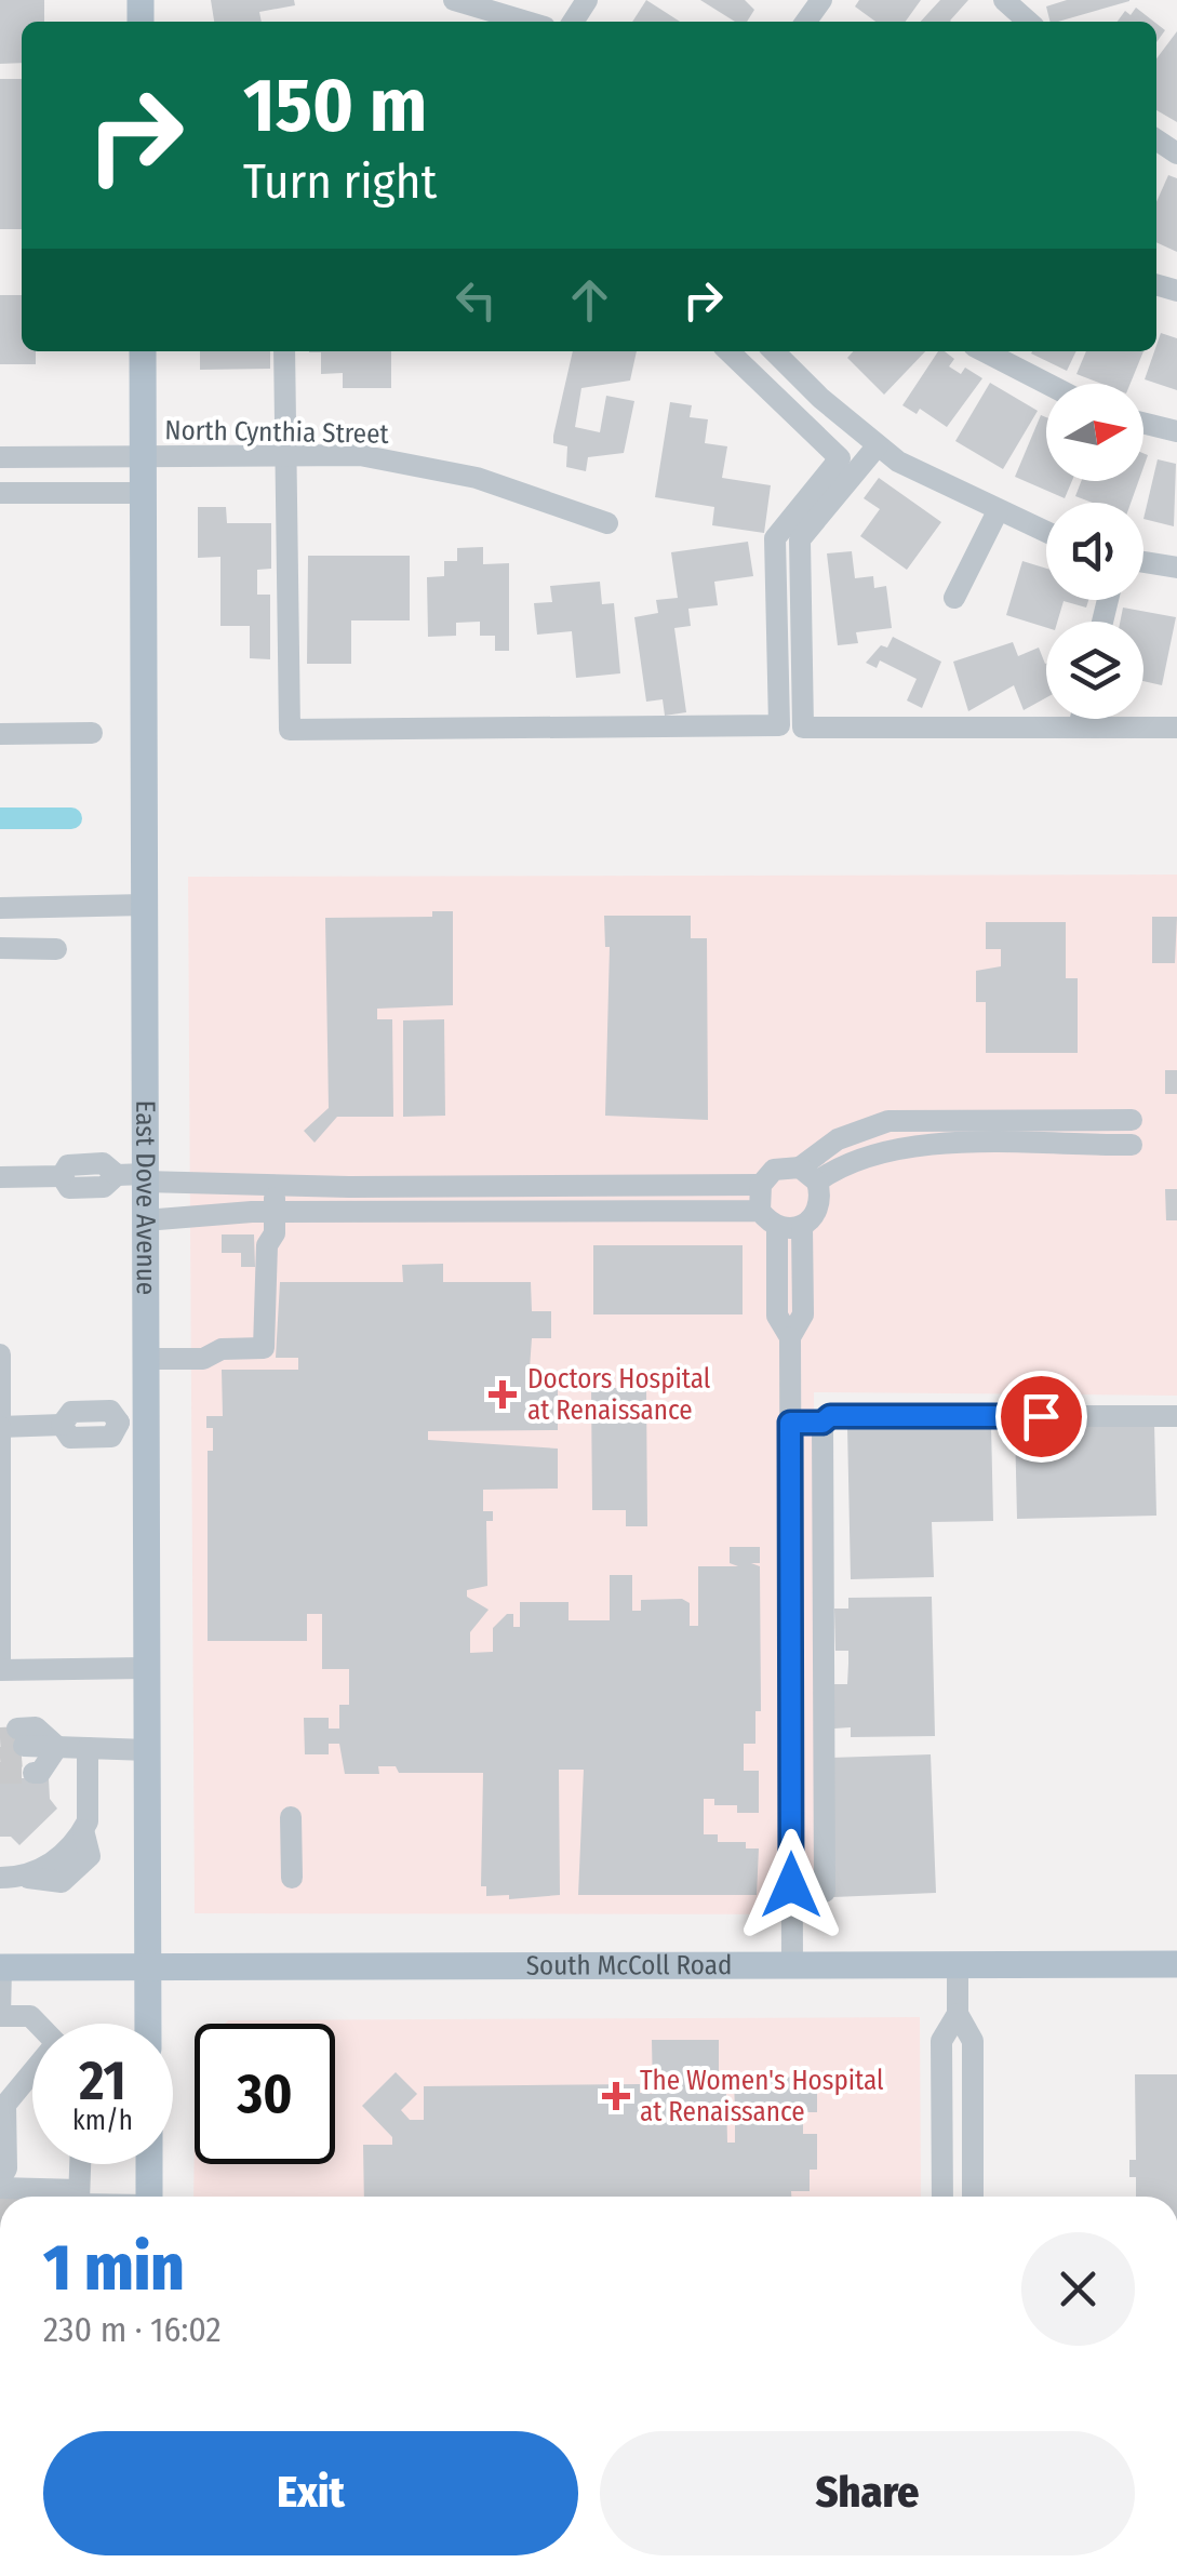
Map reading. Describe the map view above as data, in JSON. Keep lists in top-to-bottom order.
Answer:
{
  "streets": {
    "main road": ["East Dove Avenue", "South McColl Road"],
    "street": ["North Cynthia Street"]
  },
  "crossings": [
    ["North Cynthia Street", "East Dove Avenue"],
    ["East Dove Avenue", "South McColl Road"]
  ],
  "places": {
    "health": ["Doctors Hospital at Renaissance", "The Women's Hospital at Renaissance"]
  },
  "north": "right",
  "page": {
    "turn": ["150 m", "Turn right"],
    "speed": "21 km/h",
    "limit": "30",
    "heading": ["1 min", "230 m · 16:02"],
    "buttons": ["Exit", "Share"]
  }
}
